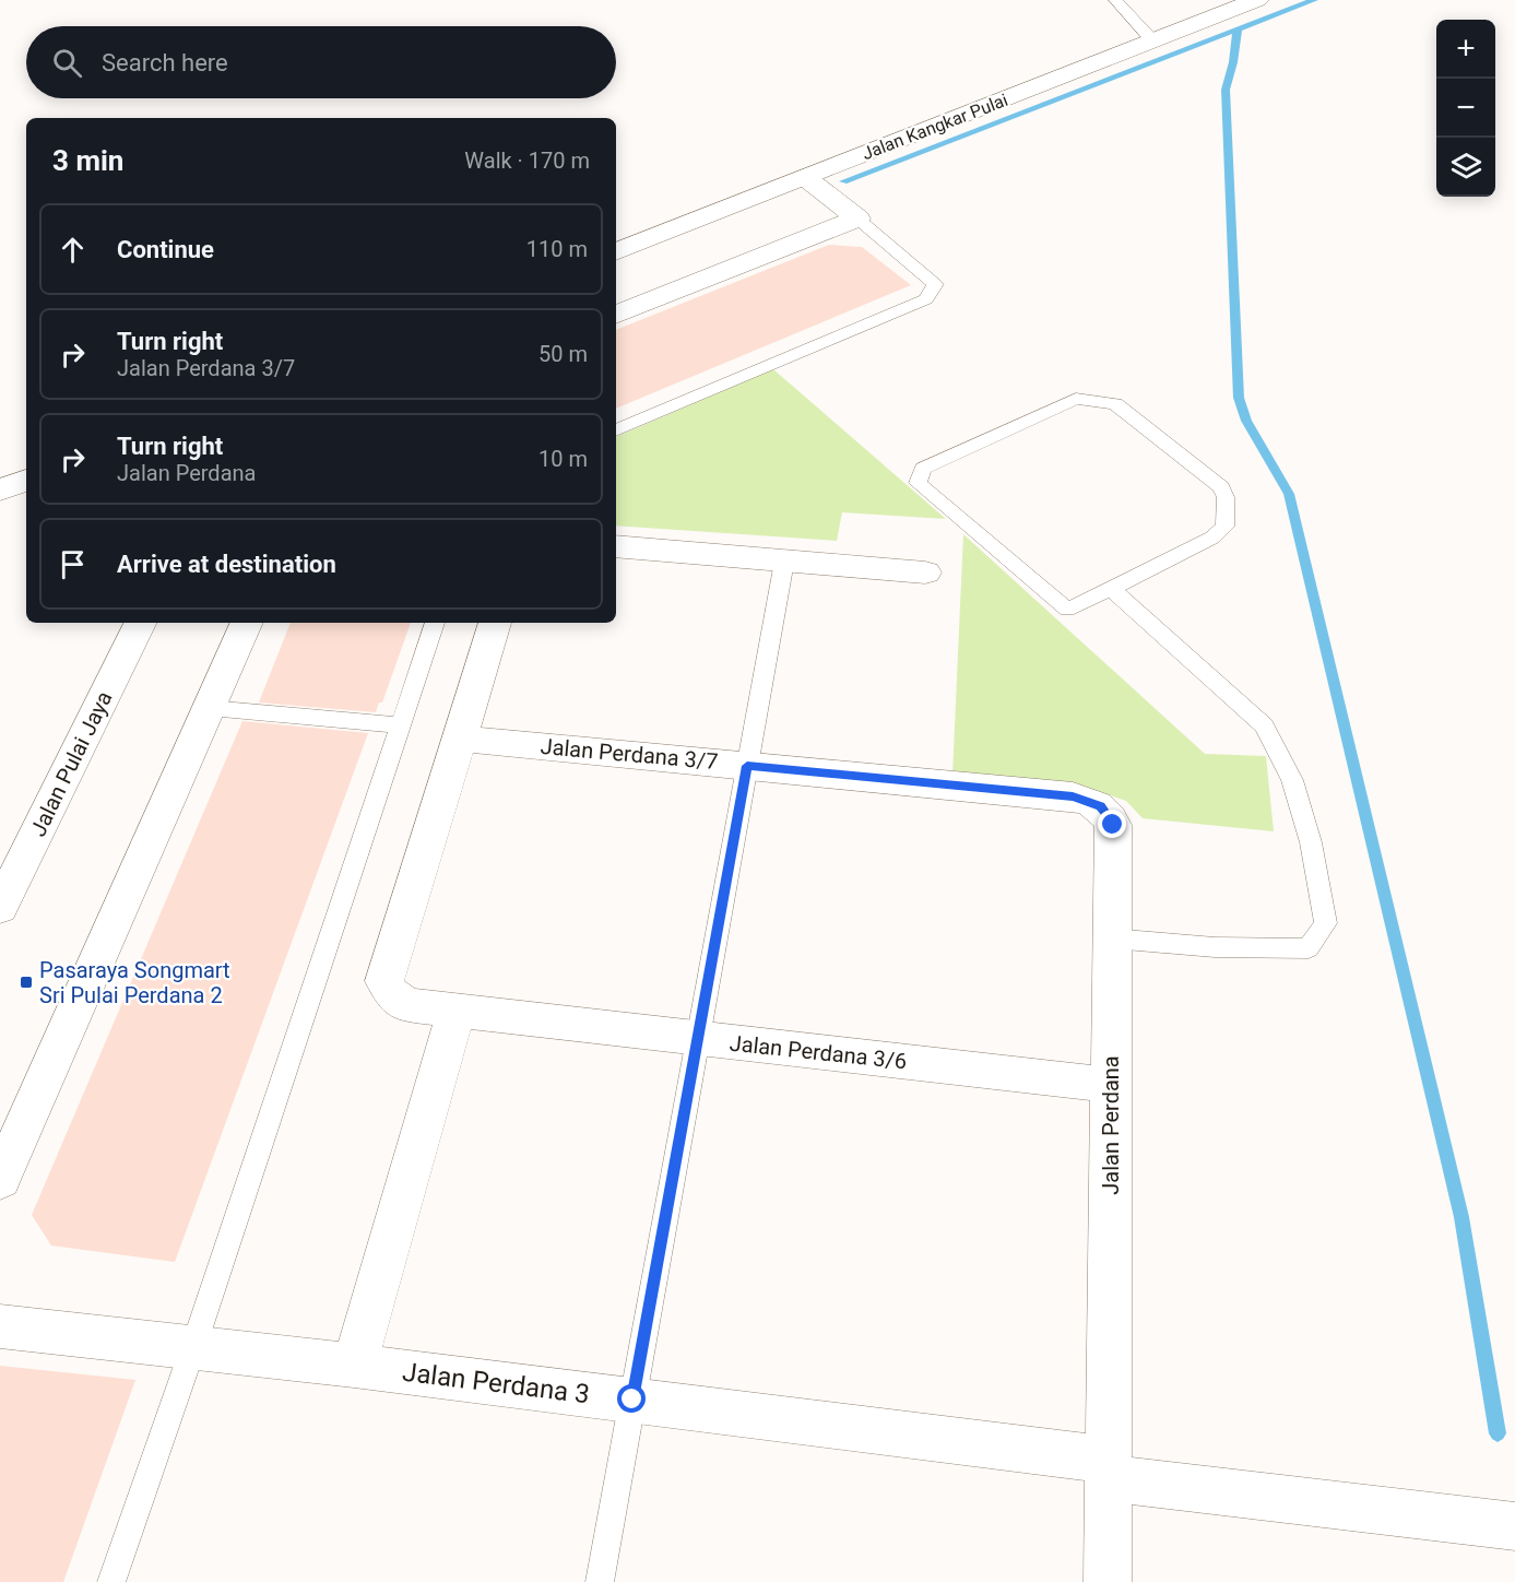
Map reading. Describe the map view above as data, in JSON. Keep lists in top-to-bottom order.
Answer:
{
  "streets": {
    "street": [
      "Jalan Kangkar Pulai",
      "Jalan Perdana 3/7",
      "Jalan Pulai Jaya",
      "Jalan Perdana 3/6",
      "Jalan Perdana",
      "Jalan Perdana 3"
    ]
  },
  "crossings": [
    ["Jalan Perdana 3/7", "Jalan Perdana 3/6"],
    ["Jalan Perdana 3/7", "Jalan Perdana"],
    ["Jalan Perdana 3/6", "Jalan Perdana"],
    ["Jalan Perdana", "Jalan Perdana 3"]
  ],
  "places": {
    "transit": ["Pasaraya Songmart Sri Pulai Perdana 2"]
  },
  "page": {
    "map_buttons": ["+", "−"],
    "search": "Search here",
    "heading": ["3 min", "Walk · 170 m"],
    "list": [
      ["Continue", "110 m"],
      ["Turn right", "Jalan Perdana 3/7", "50 m"],
      ["Turn right", "Jalan Perdana", "10 m"],
      "Arrive at destination"
    ]
  }
}
